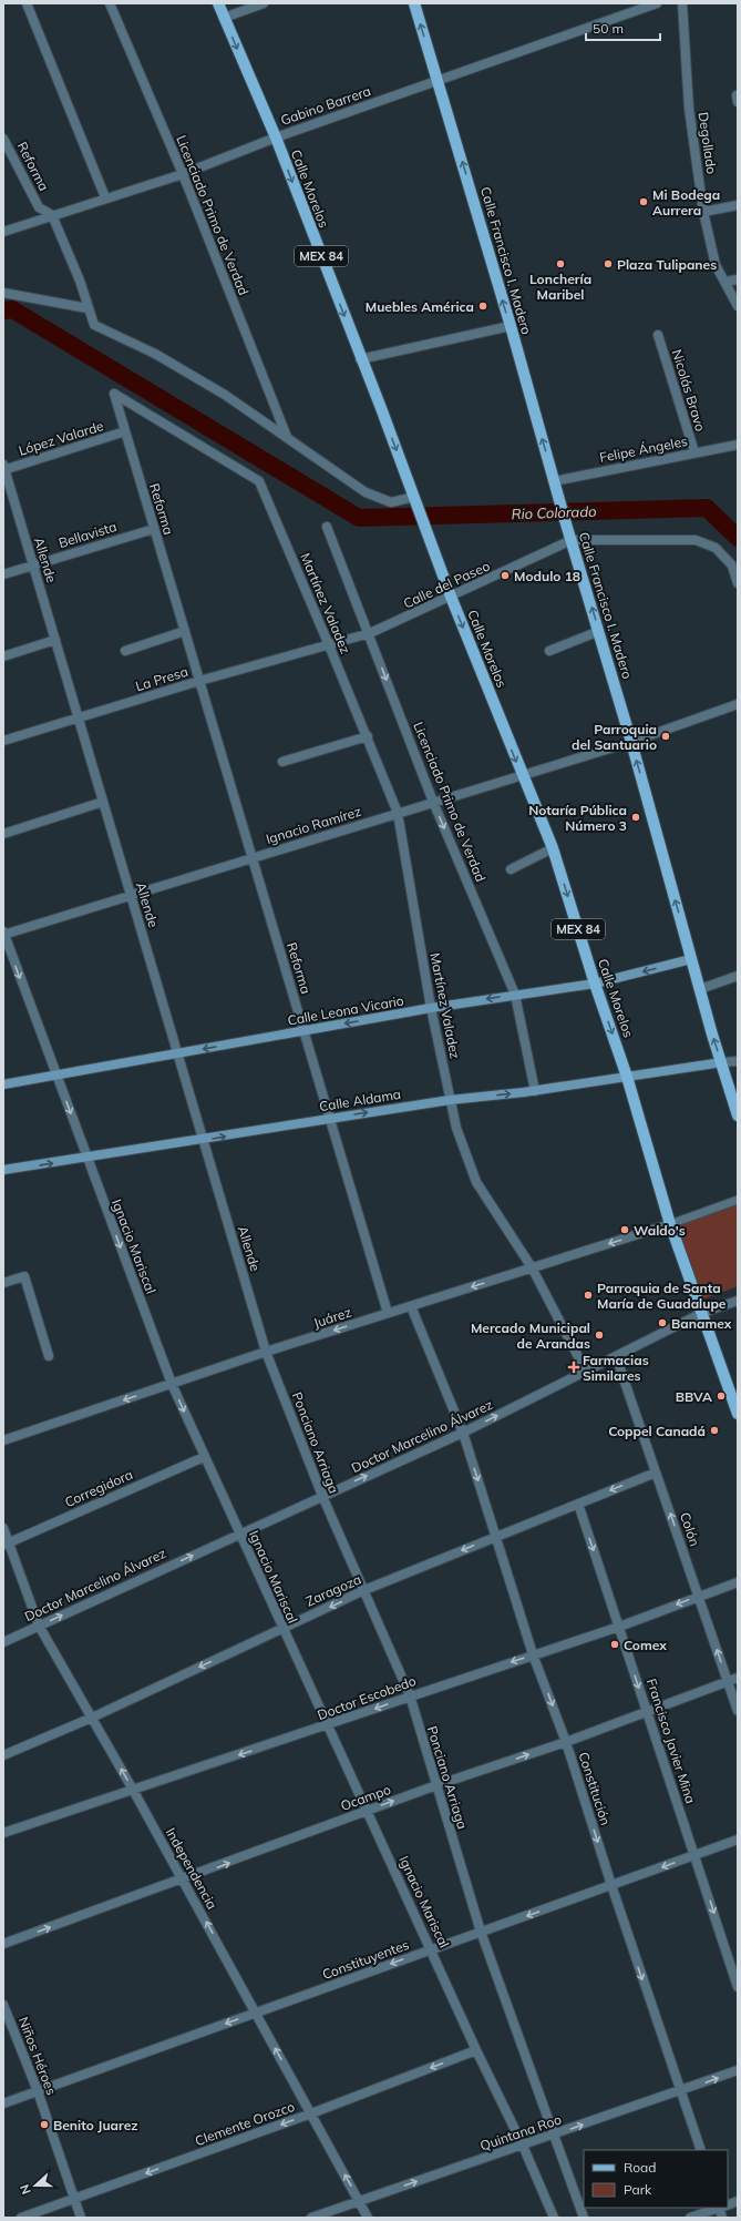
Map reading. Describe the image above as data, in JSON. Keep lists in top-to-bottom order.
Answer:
{
  "streets": {
    "main road": [
      "Calle Morelos",
      "MEX 84",
      "Calle Francisco I. Madero",
      "Calle Leona Vicario",
      "Calle Aldama"
    ],
    "street": [
      "Gabino Barrera",
      "Degollado",
      "Reforma",
      "Licenciado Primo de Verdad",
      "Nicolás Bravo",
      "López Valarde",
      "Felipe Ángeles",
      "Bellavista",
      "Allende",
      "Calle del Paseo",
      "Martínez Valadez",
      "La Presa",
      "Ignacio Ramírez",
      "Ignacio Mariscal",
      "Juárez",
      "Doctor Marcelino Álvarez",
      "Ponciano Arriaga",
      "Corregidora",
      "Colón",
      "Zaragoza",
      "Doctor Escobedo",
      "Francisco Javier Mina",
      "Constitución",
      "Ocampo",
      "Independencia",
      "Constituyentes",
      "Niños Héroes",
      "Clemente Orozco",
      "Quintana Roo"
    ]
  },
  "crossings": [
    ["Gabino Barrera", "Reforma"],
    ["Gabino Barrera", "Calle Morelos"],
    ["Gabino Barrera", "Licenciado Primo de Verdad"],
    ["Gabino Barrera", "Calle Francisco I. Madero"],
    ["Reforma", "Licenciado Primo de Verdad"],
    ["Reforma", "López Valarde"],
    ["Reforma", "Bellavista"],
    ["Reforma", "Martínez Valadez"],
    ["Reforma", "La Presa"],
    ["Reforma", "Ignacio Ramírez"],
    ["Reforma", "Calle Leona Vicario"],
    ["Reforma", "Calle Aldama"],
    ["Reforma", "Juárez"],
    ["Calle Morelos", "MEX 84"],
    ["Calle Morelos", "Calle del Paseo"],
    ["Calle Morelos", "Ignacio Ramírez"],
    ["Calle Morelos", "Calle Leona Vicario"],
    ["Calle Morelos", "Calle Aldama"],
    ["Calle Morelos", "Juárez"],
    ["Calle Morelos", "Doctor Marcelino Álvarez"],
    ["Licenciado Primo de Verdad", "Calle del Paseo"],
    ["Licenciado Primo de Verdad", "Ignacio Ramírez"],
    ["Licenciado Primo de Verdad", "Calle Leona Vicario"],
    ["Licenciado Primo de Verdad", "Calle Aldama"],
    ["MEX 84", "Doctor Marcelino Álvarez"],
    ["Calle Francisco I. Madero", "Felipe Ángeles"],
    ["Calle Francisco I. Madero", "Calle del Paseo"],
    ["Calle Francisco I. Madero", "Ignacio Ramírez"],
    ["Calle Francisco I. Madero", "Calle Leona Vicario"],
    ["Calle Francisco I. Madero", "Calle Aldama"],
    ["Nicolás Bravo", "Felipe Ángeles"],
    ["López Valarde", "Allende"],
    ["Bellavista", "Allende"],
    ["Allende", "La Presa"],
    ["Allende", "Ignacio Ramírez"],
    ["Allende", "Calle Leona Vicario"],
    ["Allende", "Calle Aldama"],
    ["Allende", "Juárez"],
    ["Allende", "Ponciano Arriaga"],
    ["Calle del Paseo", "Martínez Valadez"],
    ["Calle del Paseo", "La Presa"],
    ["Martínez Valadez", "La Presa"],
    ["Martínez Valadez", "Ignacio Ramírez"],
    ["Martínez Valadez", "Calle Leona Vicario"],
    ["Martínez Valadez", "Calle Aldama"],
    ["Martínez Valadez", "Juárez"],
    ["Martínez Valadez", "Doctor Marcelino Álvarez"],
    ["Ignacio Ramírez", "Ignacio Mariscal"],
    ["Calle Leona Vicario", "Ignacio Mariscal"],
    ["Calle Aldama", "Ignacio Mariscal"],
    ["Ignacio Mariscal", "Juárez"],
    ["Ignacio Mariscal", "Doctor Marcelino Álvarez"],
    ["Ignacio Mariscal", "Corregidora"],
    ["Ignacio Mariscal", "Zaragoza"],
    ["Ignacio Mariscal", "Doctor Escobedo"],
    ["Ignacio Mariscal", "Ocampo"],
    ["Ignacio Mariscal", "Constituyentes"],
    ["Ignacio Mariscal", "Clemente Orozco"],
    ["Ignacio Mariscal", "Quintana Roo"],
    ["Juárez", "Ponciano Arriaga"],
    ["Juárez", "Constitución"],
    ["Doctor Marcelino Álvarez", "Ponciano Arriaga"],
    ["Doctor Marcelino Álvarez", "Colón"],
    ["Doctor Marcelino Álvarez", "Constitución"],
    ["Doctor Marcelino Álvarez", "Independencia"],
    ["Ponciano Arriaga", "Zaragoza"],
    ["Ponciano Arriaga", "Doctor Escobedo"],
    ["Ponciano Arriaga", "Ocampo"],
    ["Ponciano Arriaga", "Constituyentes"],
    ["Ponciano Arriaga", "Quintana Roo"],
    ["Corregidora", "Independencia"],
    ["Colón", "Zaragoza"],
    ["Colón", "Doctor Escobedo"],
    ["Colón", "Ocampo"],
    ["Zaragoza", "Francisco Javier Mina"],
    ["Zaragoza", "Constitución"],
    ["Zaragoza", "Independencia"],
    ["Doctor Escobedo", "Francisco Javier Mina"],
    ["Doctor Escobedo", "Constitución"],
    ["Doctor Escobedo", "Independencia"],
    ["Francisco Javier Mina", "Ocampo"],
    ["Francisco Javier Mina", "Constituyentes"],
    ["Constitución", "Ocampo"],
    ["Constitución", "Constituyentes"],
    ["Constitución", "Quintana Roo"],
    ["Ocampo", "Independencia"],
    ["Independencia", "Constituyentes"],
    ["Independencia", "Clemente Orozco"],
    ["Independencia", "Quintana Roo"],
    ["Constituyentes", "Niños Héroes"],
    ["Niños Héroes", "Clemente Orozco"]
  ],
  "one_way": [
    "Calle Morelos",
    "Licenciado Primo de Verdad",
    "Calle Francisco I. Madero",
    "Calle Leona Vicario",
    "Calle Aldama",
    "Ignacio Mariscal",
    "Juárez",
    "Doctor Marcelino Álvarez",
    "Colón",
    "Zaragoza",
    "Doctor Escobedo",
    "Francisco Javier Mina",
    "Constitución",
    "Ocampo",
    "Independencia",
    "Constituyentes",
    "Clemente Orozco",
    "Quintana Roo"
  ],
  "water": ["Rio Colorado"],
  "places": {
    "other": [
      "Mi Bodega Aurrera",
      "Lonchería Maribel",
      "Plaza Tulipanes",
      "Muebles América",
      "Modulo 18",
      "Parroquia del Santuario",
      "Notaría Pública Número 3",
      "Waldo's",
      "Parroquia de Santa María de Guadalupe",
      "Banamex",
      "Mercado Municipal de Arandas",
      "BBVA",
      "Coppel Canadá",
      "Comex",
      "Benito Juarez"
    ],
    "health": ["Farmacias Similares"]
  },
  "legend": ["Road", "Park"],
  "scale_bar": "50 m",
  "north": "left"
}
